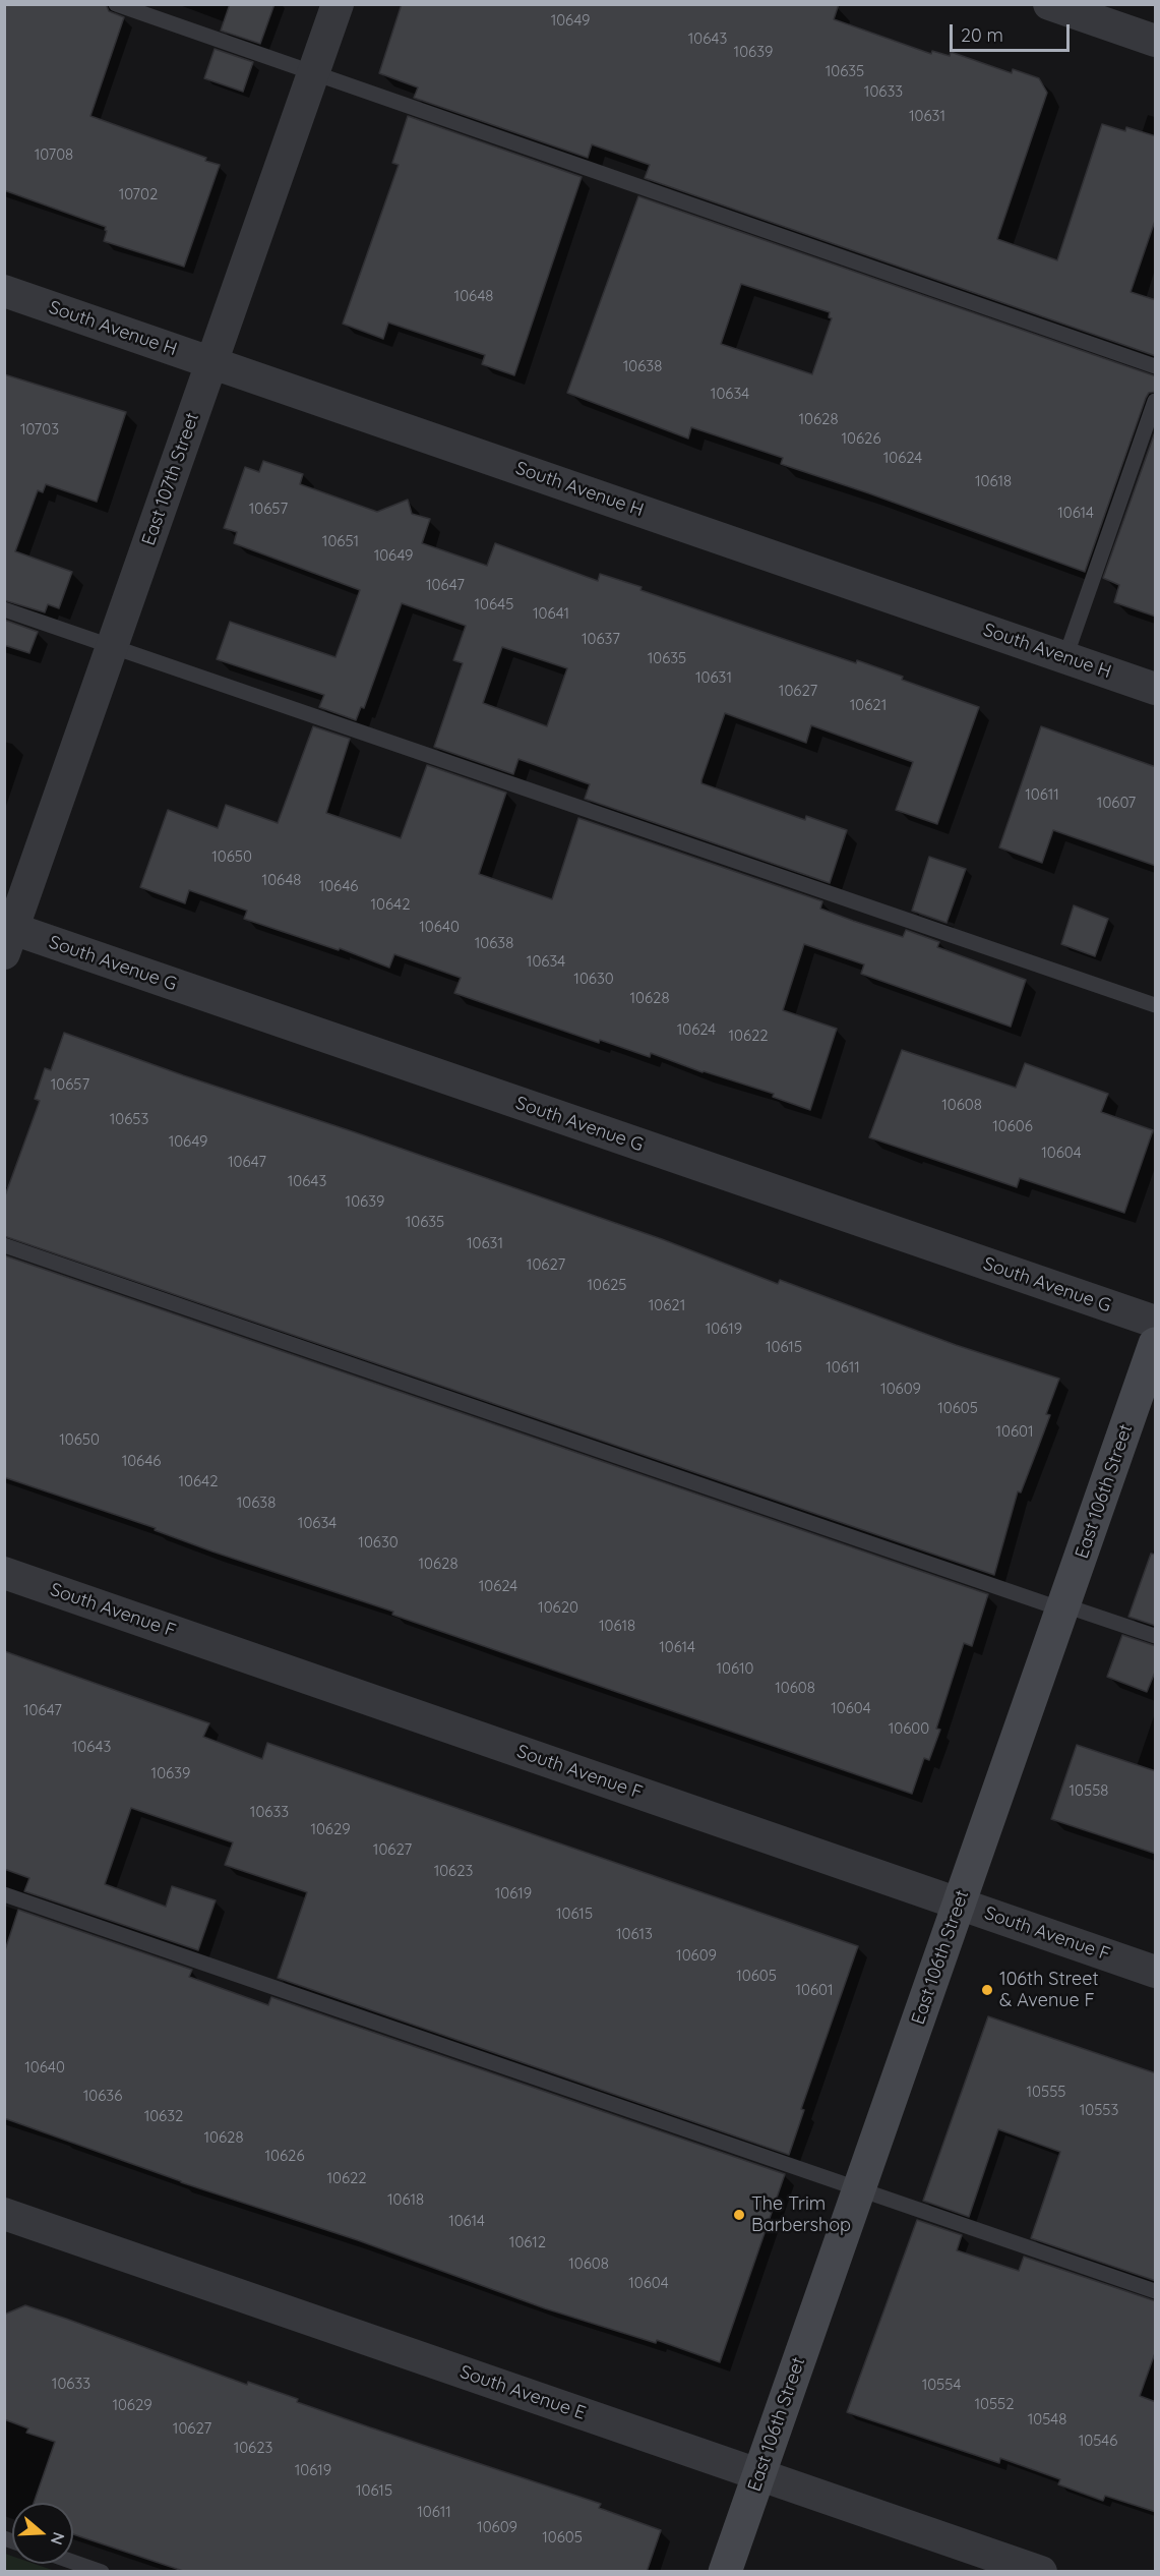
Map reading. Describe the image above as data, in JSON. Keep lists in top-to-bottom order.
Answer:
{
  "streets": {
    "main road": ["East 106th Street"],
    "street": [
      "South Avenue H",
      "East 107th Street",
      "South Avenue G",
      "South Avenue F",
      "South Avenue E"
    ]
  },
  "crossings": [
    ["South Avenue H", "East 107th Street"],
    ["East 107th Street", "South Avenue G"],
    ["East 106th Street", "South Avenue F"],
    ["East 106th Street", "South Avenue E"]
  ],
  "places": ["106th Street & Avenue F", "The Trim Barbershop"],
  "house_numbers": [
    "10649",
    "10643",
    "10639",
    "10635",
    "10633",
    "10631",
    "10708",
    "10702",
    "10648",
    "10638",
    "10634",
    "10628",
    "10703",
    "10626",
    "10624",
    "10618",
    "10657",
    "10614",
    "10651",
    "10649",
    "10647",
    "10645",
    "10641",
    "10637",
    "10635",
    "10631",
    "10627",
    "10621",
    "10611",
    "10607",
    "10650",
    "10648",
    "10646",
    "10642",
    "10640",
    "10638",
    "10634",
    "10630",
    "10628",
    "10624",
    "10622",
    "10657",
    "10608",
    "10653",
    "10606",
    "10649",
    "10604",
    "10647",
    "10643",
    "10639",
    "10635",
    "10631",
    "10627",
    "10625",
    "10621",
    "10619",
    "10615",
    "10611",
    "10609",
    "10605",
    "10601",
    "10650",
    "10646",
    "10642",
    "10638",
    "10634",
    "10630",
    "10628",
    "10624",
    "10620",
    "10618",
    "10614",
    "10610",
    "10608",
    "10604",
    "10647",
    "10600",
    "10643",
    "10639",
    "10558",
    "10633",
    "10629",
    "10627",
    "10623",
    "10619",
    "10615",
    "10613",
    "10609",
    "10605",
    "10601",
    "10640",
    "10555",
    "10636",
    "10553",
    "10632",
    "10628",
    "10626",
    "10622",
    "10618",
    "10614",
    "10612",
    "10608",
    "10604",
    "10633",
    "10554",
    "10552",
    "10629",
    "10548",
    "10627",
    "10546",
    "10623",
    "10619",
    "10615",
    "10611",
    "10609",
    "10605"
  ],
  "scale_bar": "20 m",
  "north": "right"
}
